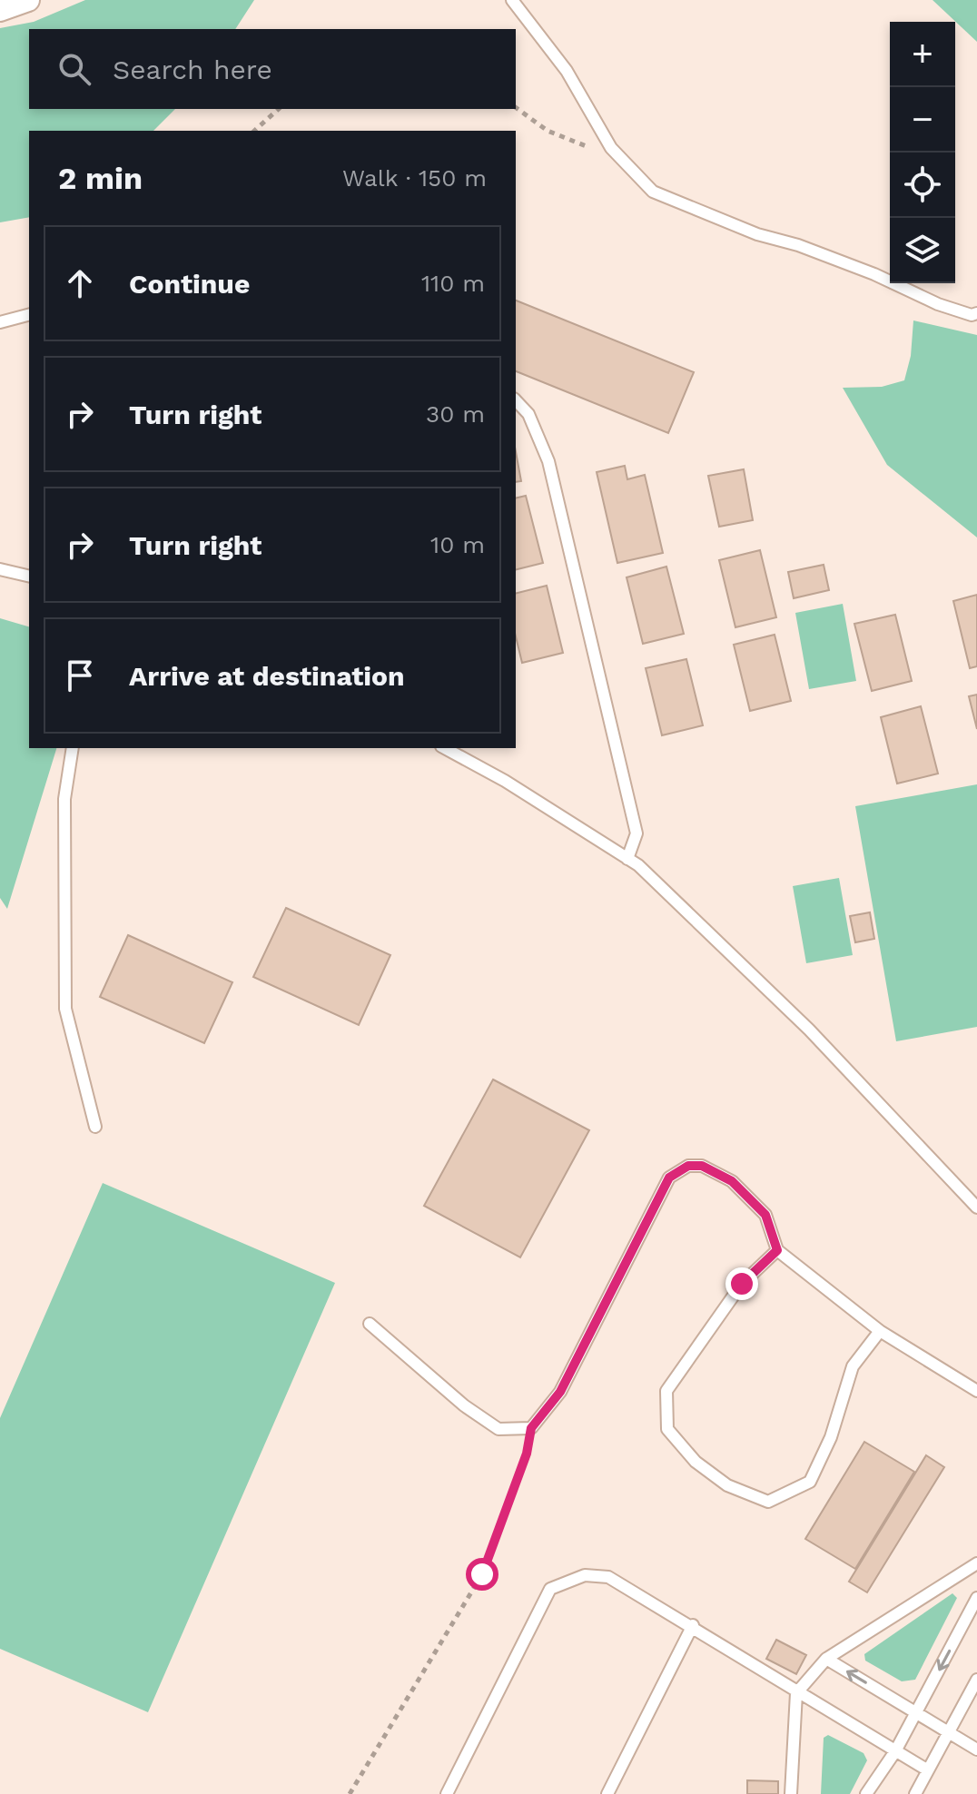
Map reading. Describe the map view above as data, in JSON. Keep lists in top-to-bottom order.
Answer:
{
  "page": {
    "map_buttons": ["+", "−"],
    "search": "Search here",
    "heading": ["2 min", "Walk · 150 m"],
    "list": [
      ["Continue", "110 m"],
      ["Turn right", "30 m"],
      ["Turn right", "10 m"],
      "Arrive at destination"
    ]
  }
}
